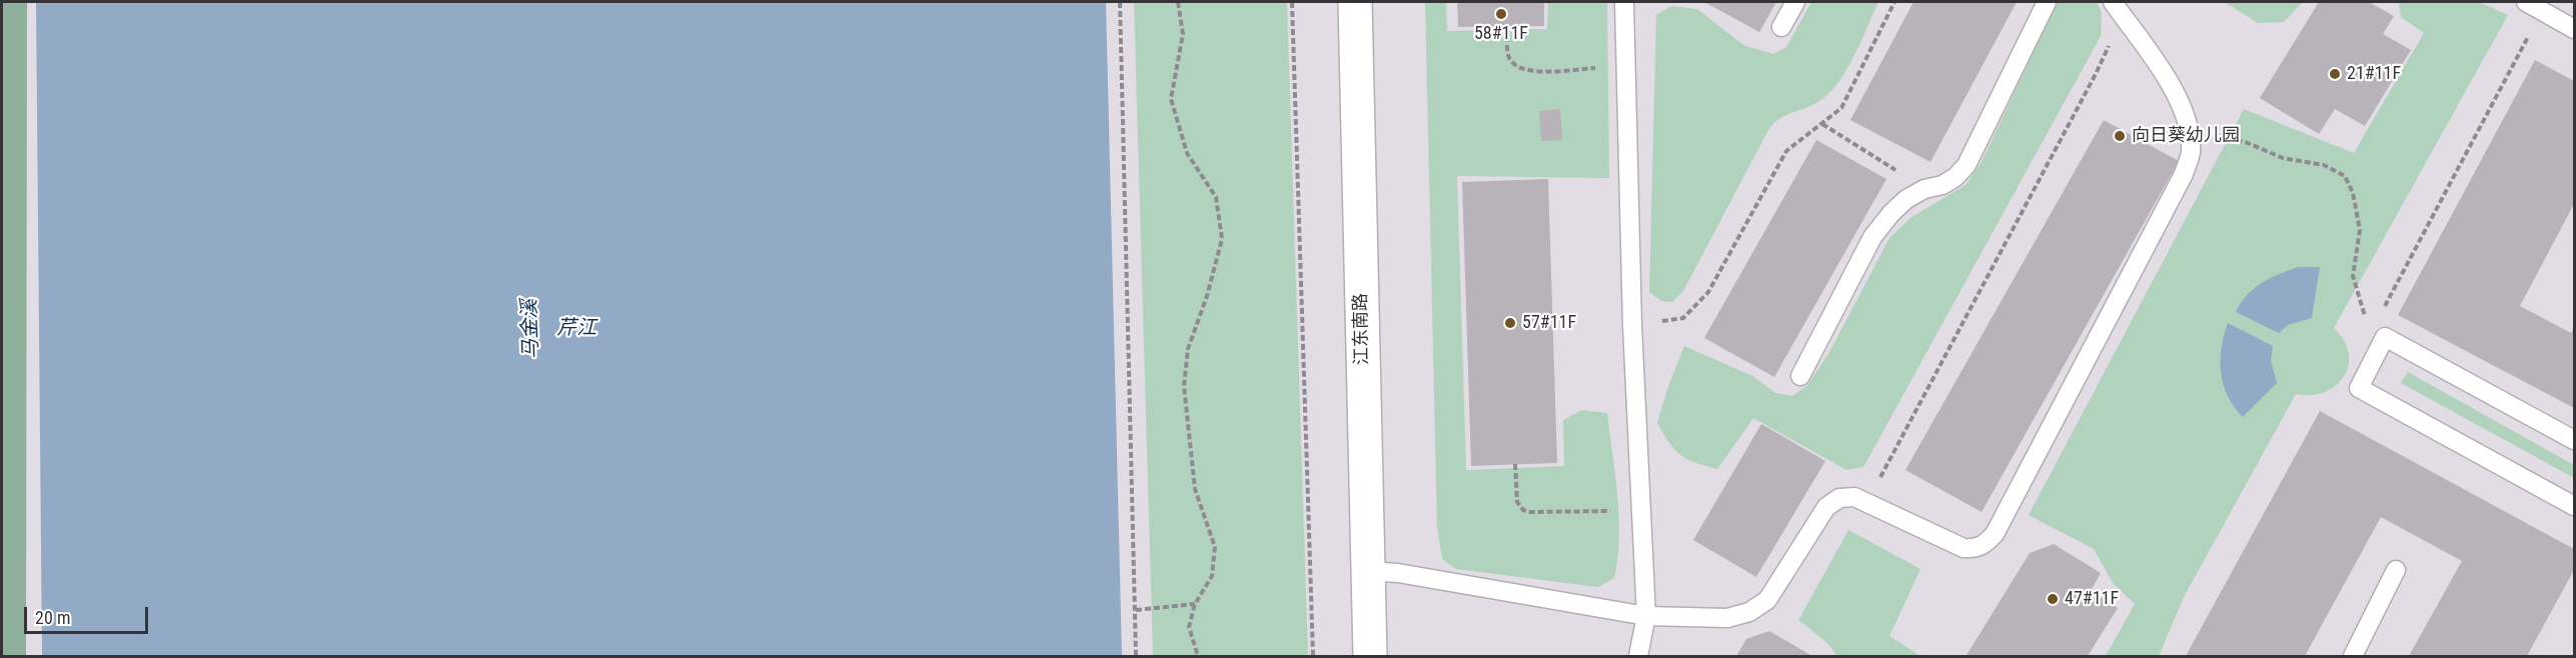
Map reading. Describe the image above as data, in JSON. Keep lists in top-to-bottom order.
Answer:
{
  "streets": {
    "street": ["江东南路"]
  },
  "water": ["马金溪", "芹江"],
  "places": [
    "58#11F",
    "21#11F",
    "向日葵幼儿园",
    "57#11F",
    "47#11F"
  ],
  "scale_bar": "20 m"
}
